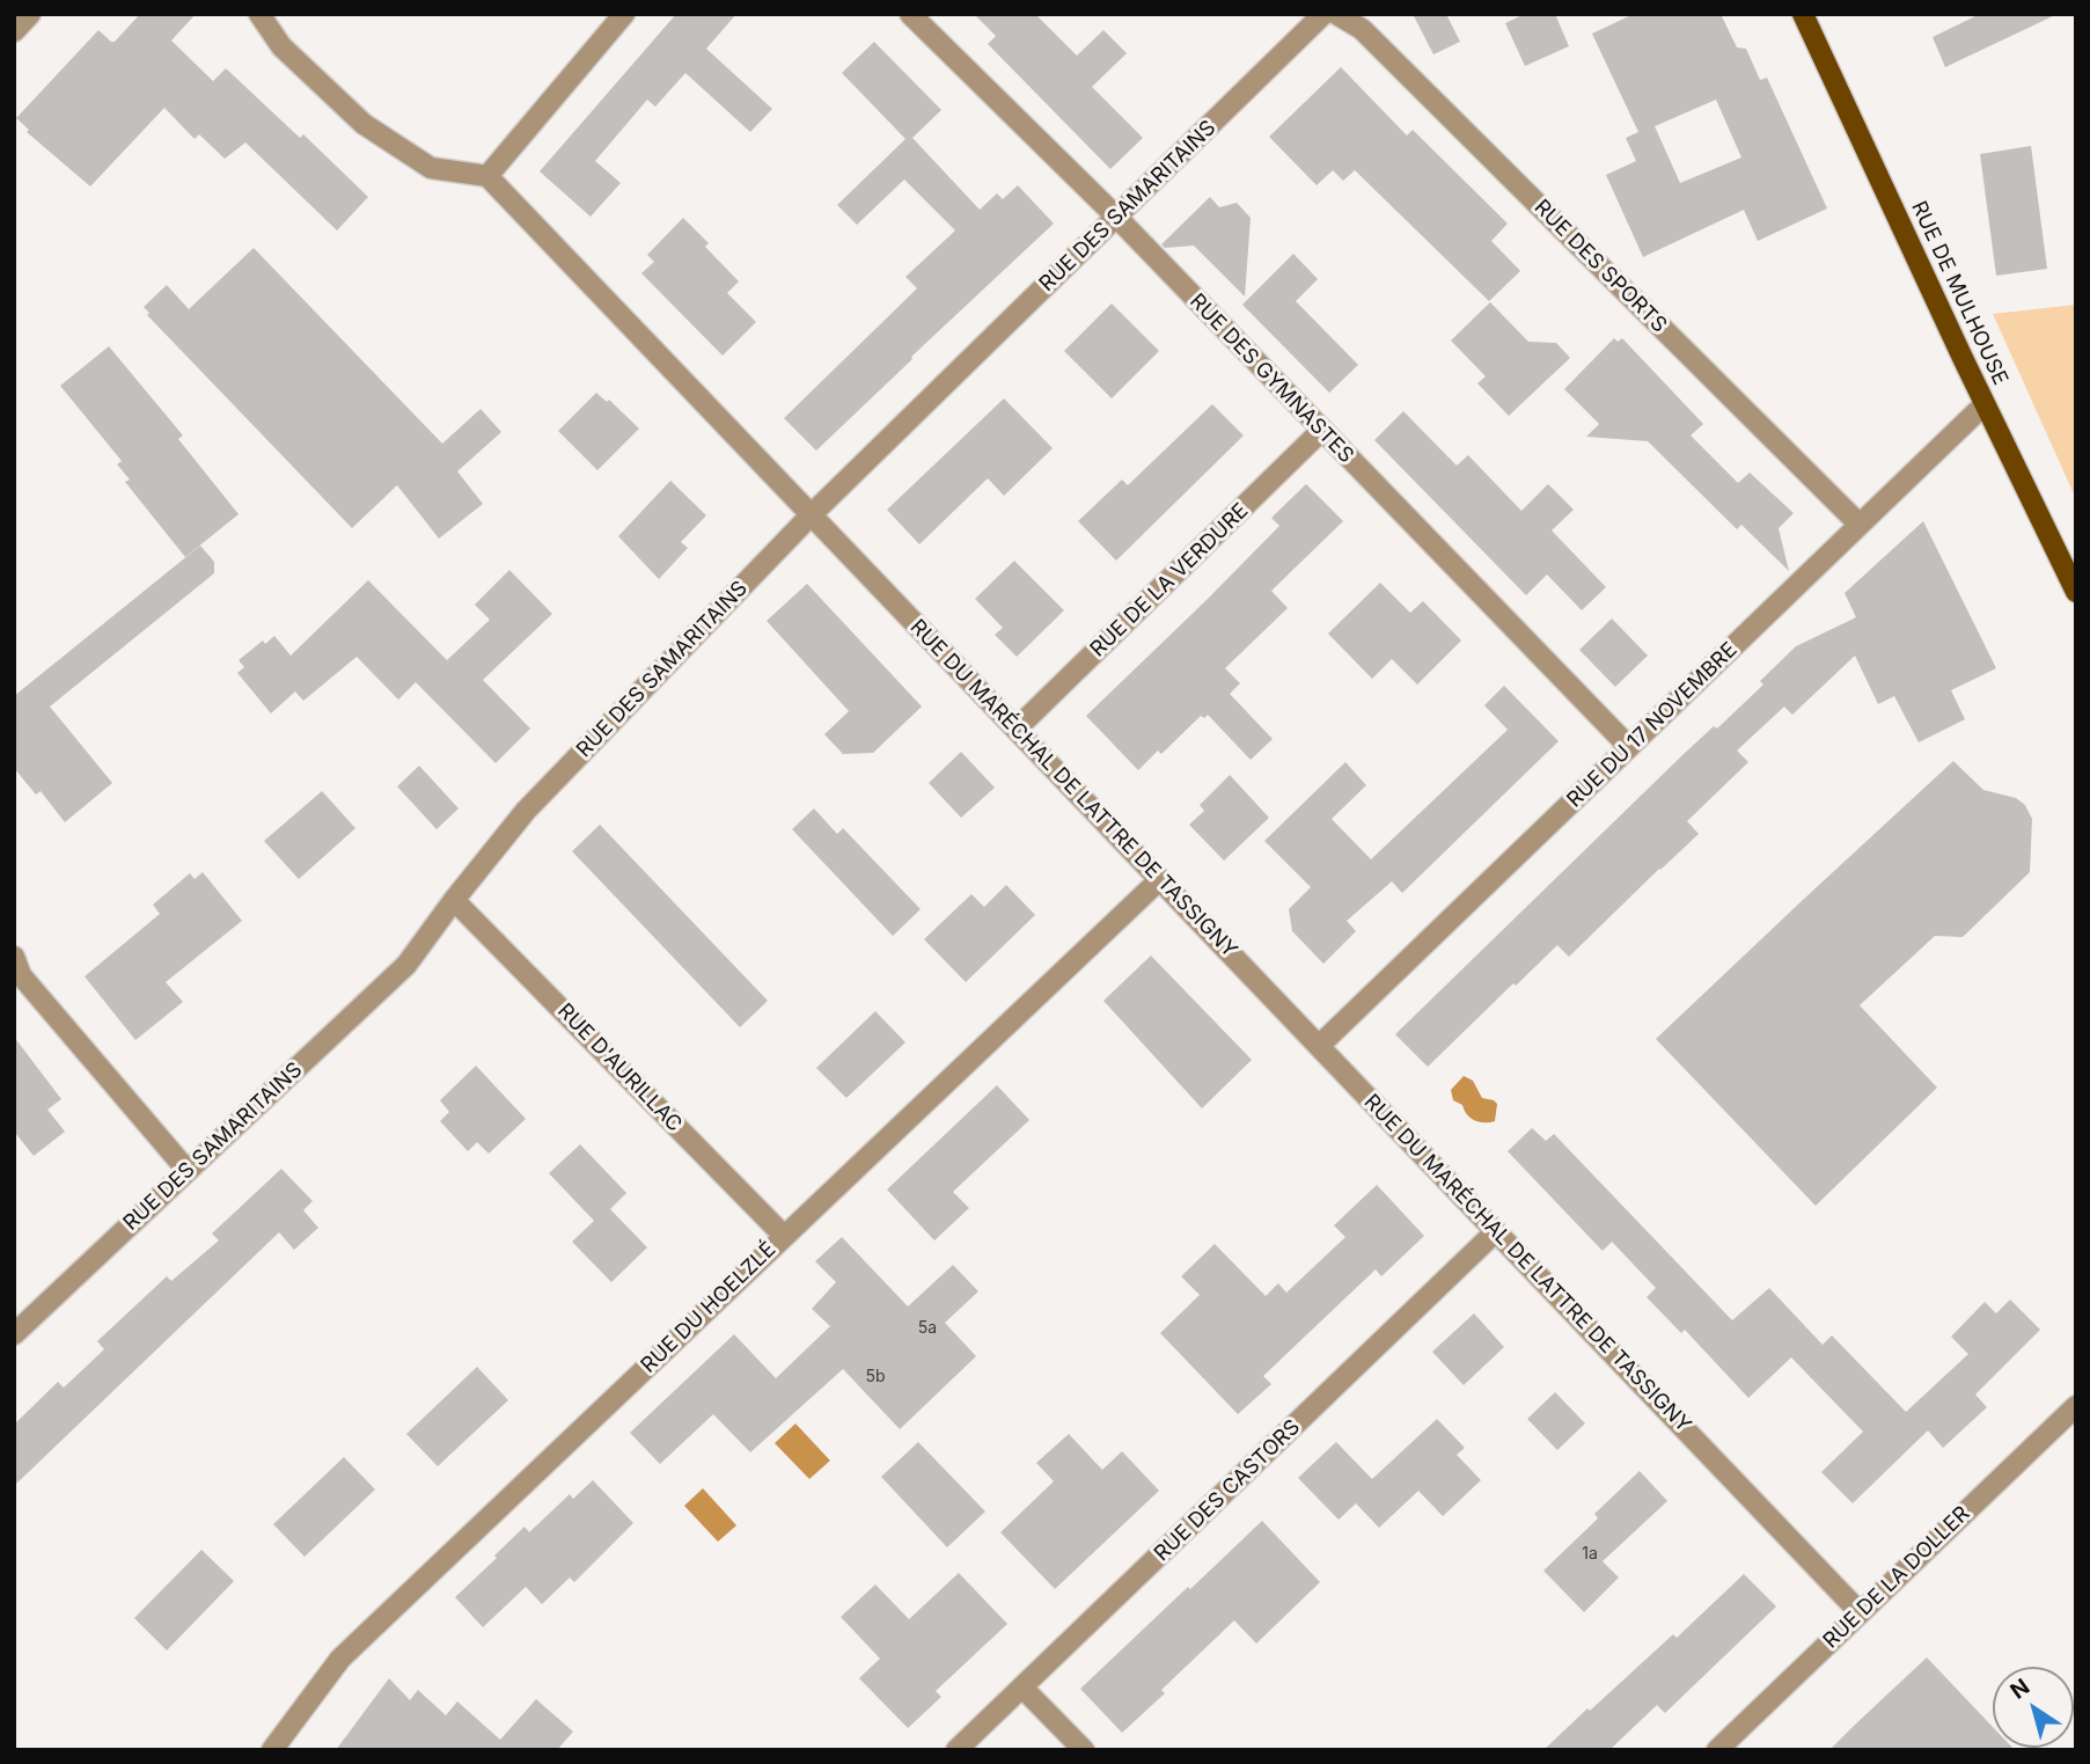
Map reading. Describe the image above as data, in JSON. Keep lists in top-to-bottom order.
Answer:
{
  "streets": {
    "main road": ["RUE DE MULHOUSE"],
    "street": [
      "RUE DES SAMARITAINS",
      "RUE DES SPORTS",
      "RUE DES GYMNASTES",
      "RUE DE LA VERDURE",
      "RUE DU 17 NOVEMBRE",
      "RUE DU MARÉCHAL DE LATTRE DE TASSIGNY",
      "RUE D'AURILLAC",
      "RUE DU HOELZLÉ",
      "RUE DES CASTORS",
      "RUE DE LA DOLLER"
    ]
  },
  "crossings": [
    ["RUE DES SAMARITAINS", "RUE DES GYMNASTES"],
    ["RUE DES SAMARITAINS", "RUE DU MARÉCHAL DE LATTRE DE TASSIGNY"],
    ["RUE DES SAMARITAINS", "RUE D'AURILLAC"],
    ["RUE DES SPORTS", "RUE DU 17 NOVEMBRE"],
    ["RUE DE MULHOUSE", "RUE DU 17 NOVEMBRE"],
    ["RUE DES GYMNASTES", "RUE DE LA VERDURE"],
    ["RUE DES GYMNASTES", "RUE DU 17 NOVEMBRE"],
    ["RUE DE LA VERDURE", "RUE DU MARÉCHAL DE LATTRE DE TASSIGNY"],
    ["RUE DU 17 NOVEMBRE", "RUE DU MARÉCHAL DE LATTRE DE TASSIGNY"],
    ["RUE DU MARÉCHAL DE LATTRE DE TASSIGNY", "RUE DU HOELZLÉ"],
    ["RUE DU MARÉCHAL DE LATTRE DE TASSIGNY", "RUE DES CASTORS"],
    ["RUE DU MARÉCHAL DE LATTRE DE TASSIGNY", "RUE DE LA DOLLER"],
    ["RUE D'AURILLAC", "RUE DU HOELZLÉ"]
  ],
  "house_numbers": ["5a", "5b", "1a"],
  "north": "top left"
}
